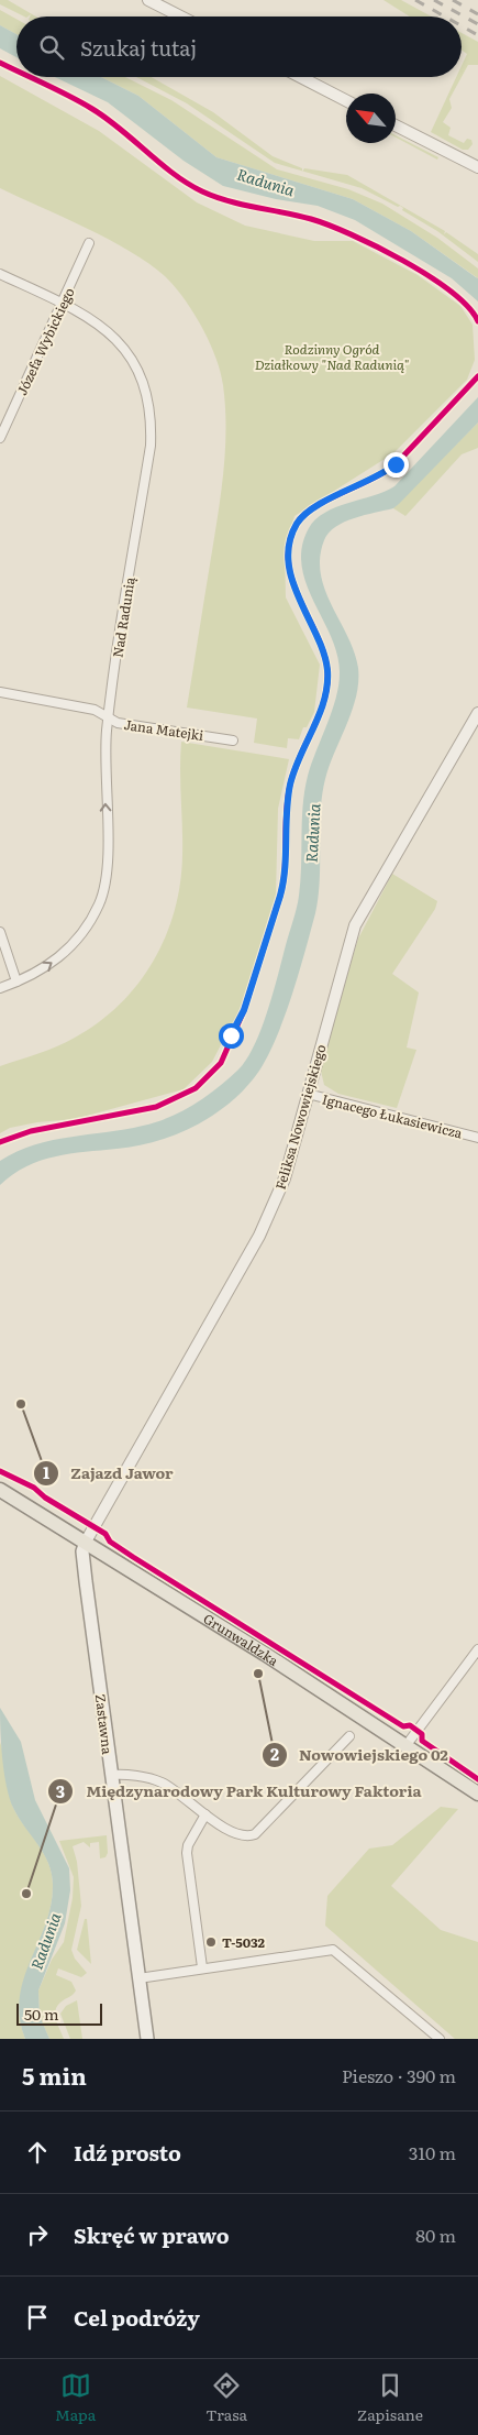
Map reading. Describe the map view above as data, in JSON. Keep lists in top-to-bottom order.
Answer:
{
  "streets": {
    "main road": ["Grunwaldzka", "Zastawna"],
    "street": [
      "Józefa Wybickiego",
      "Nad Radunią",
      "Jana Matejki",
      "Ignacego Łukasiewicza",
      "Feliksa Nowowiejskiego"
    ]
  },
  "crossings": [
    ["Józefa Wybickiego", "Nad Radunią"],
    ["Nad Radunią", "Jana Matejki"],
    ["Ignacego Łukasiewicza", "Feliksa Nowowiejskiego"],
    ["Feliksa Nowowiejskiego", "Grunwaldzka"],
    ["Feliksa Nowowiejskiego", "Zastawna"],
    ["Grunwaldzka", "Zastawna"]
  ],
  "water": ["Radunia"],
  "parks": ["Rodzinny Ogród Działkowy \"Nad Radunią\""],
  "places": [
    "Zajazd Jawor",
    "Nowowiejskiego 02",
    "Międzynarodowy Park Kulturowy Faktoria",
    "T-5032"
  ],
  "scale_bar": "50 m",
  "north": "top left",
  "page": {
    "search": "Szukaj tutaj",
    "scale": "50 m",
    "heading": ["5 min", "Pieszo · 390 m"],
    "list": [
      ["Idź prosto", "310 m"],
      ["Skręć w prawo", "80 m"],
      "Cel podróży"
    ],
    "nav": ["Mapa", "Trasa", "Zapisane"]
  }
}
